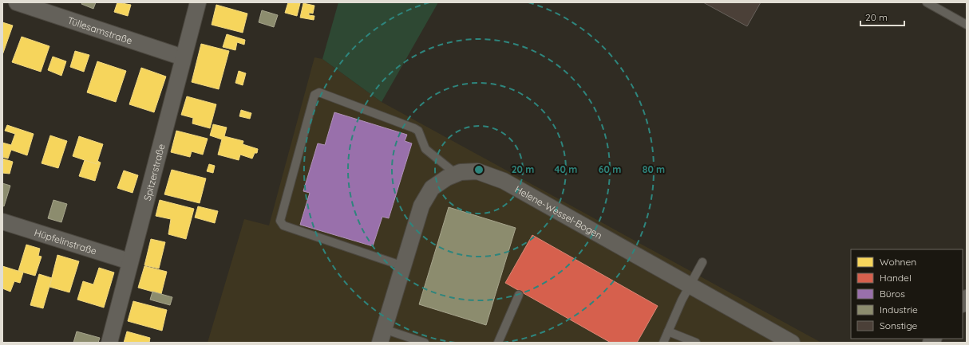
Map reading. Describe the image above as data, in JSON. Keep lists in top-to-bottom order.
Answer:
{
  "streets": {
    "street": [
      "Tüllesamstraße",
      "Spitzerstraße",
      "Helene-Wessel-Bogen",
      "Hüpfelinstraße"
    ]
  },
  "crossings": [
    ["Tüllesamstraße", "Spitzerstraße"],
    ["Spitzerstraße", "Hüpfelinstraße"]
  ],
  "legend": [
    "Wohnen",
    "Handel",
    "Büros",
    "Industrie",
    "Sonstige"
  ],
  "scale_bar": "20 m",
  "rings": [
    "20 m",
    "40 m",
    "60 m",
    "80 m"
  ]
}
